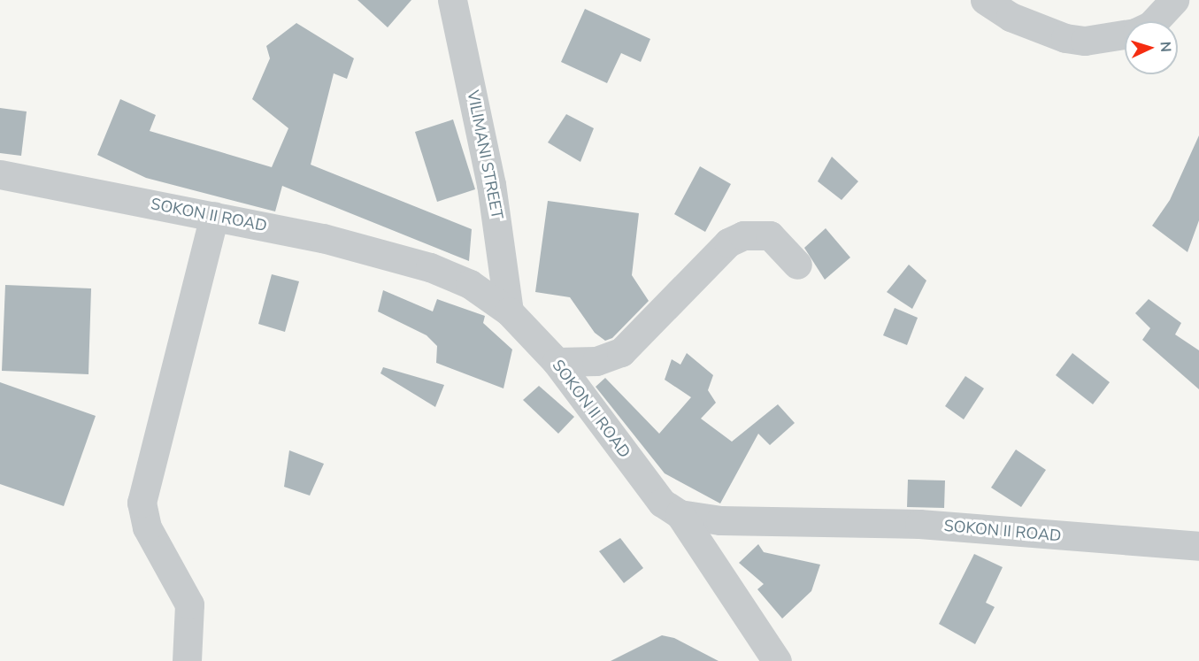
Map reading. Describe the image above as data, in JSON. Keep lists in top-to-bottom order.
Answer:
{
  "streets": {
    "street": ["VILIMANI STREET", "SOKON II ROAD"]
  },
  "crossings": [
    ["VILIMANI STREET", "SOKON II ROAD"]
  ],
  "north": "right"
}
